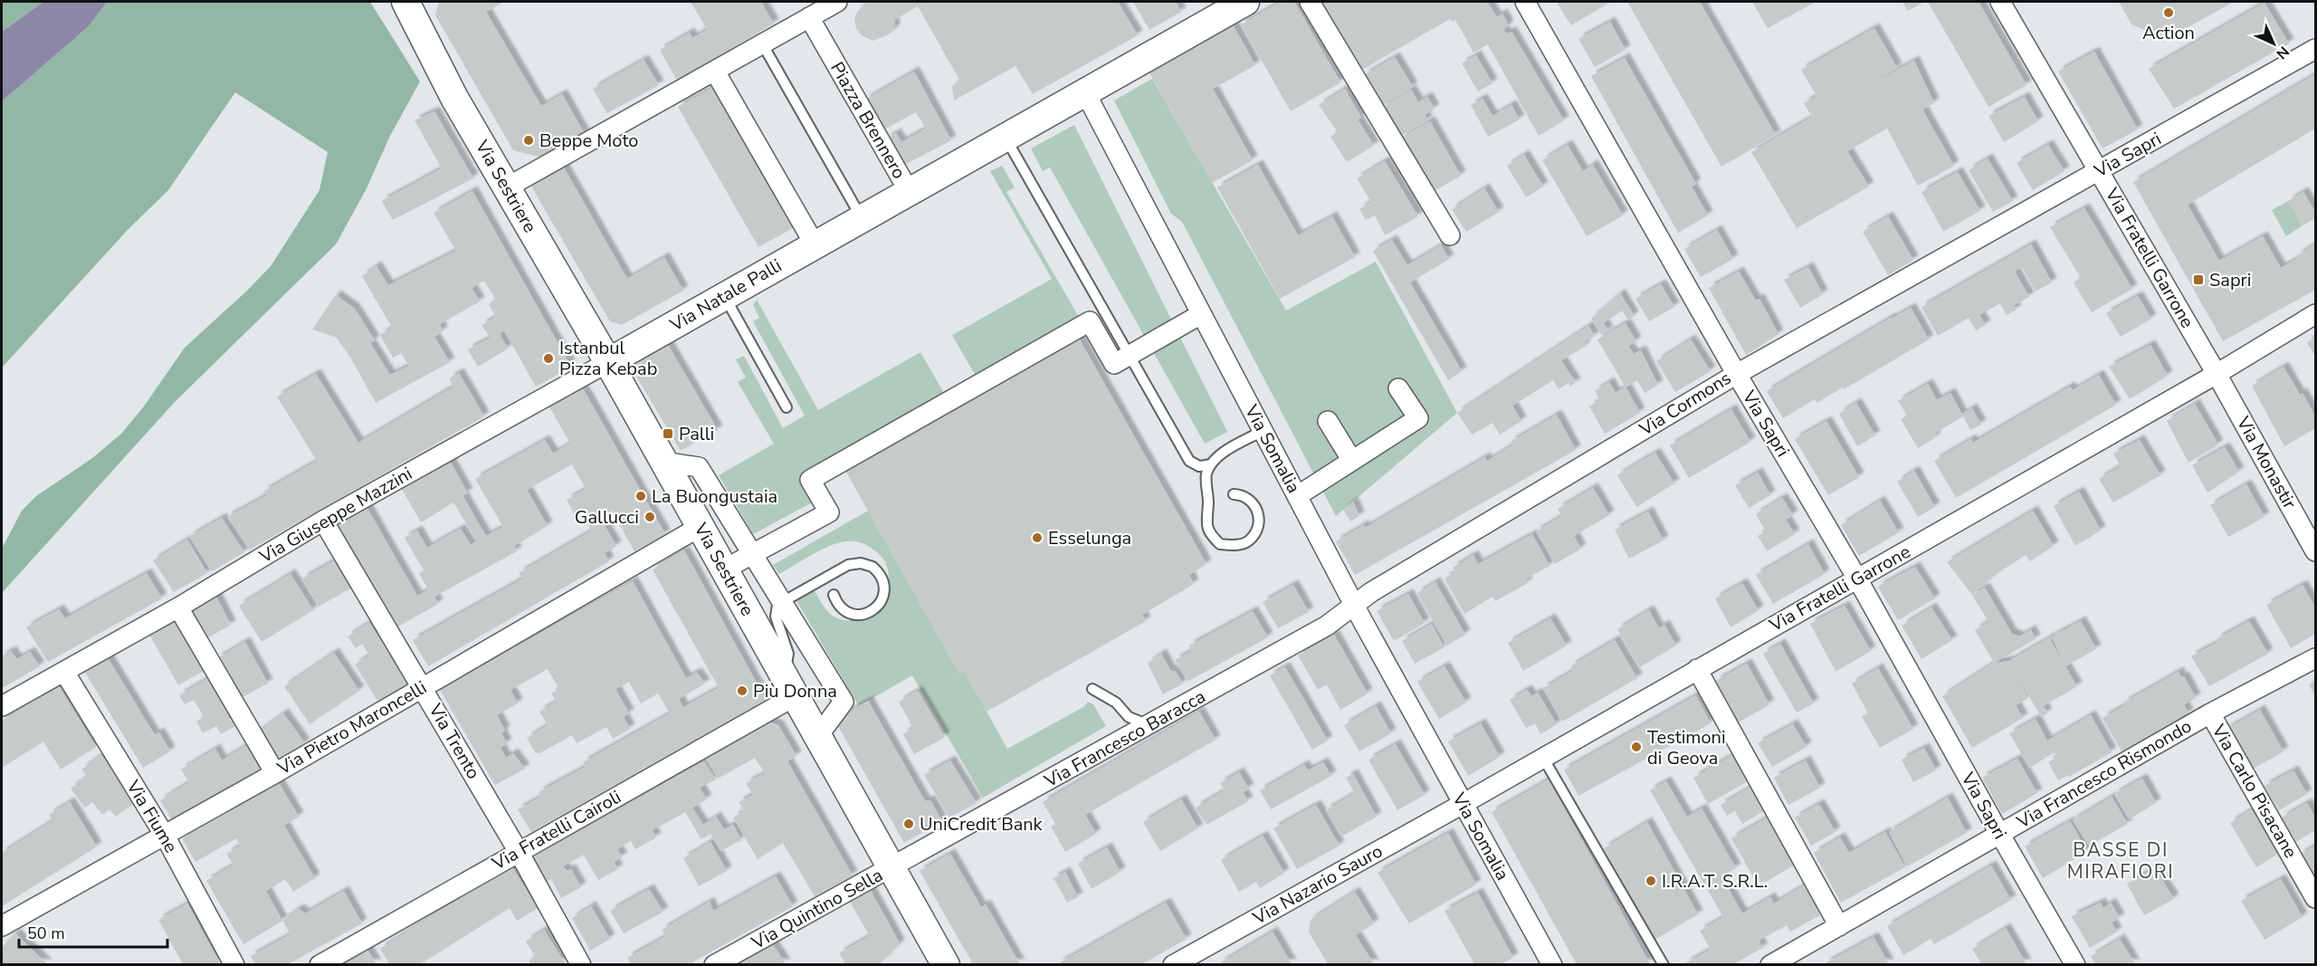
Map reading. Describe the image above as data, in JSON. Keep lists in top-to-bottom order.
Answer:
{
  "streets": {
    "main road": ["Piazza Brennero", "Via Sestriere", "Via Natale Palli"],
    "street": [
      "Via Sapri",
      "Via Fratelli Garrone",
      "Via Cormons",
      "Via Somalia",
      "Via Monastir",
      "Via Giuseppe Mazzini",
      "Via Pietro Maroncelli",
      "Via Francesco Baracca",
      "Via Trento",
      "Via Francesco Rismondo",
      "Via Carlo Pisacane",
      "Via Fiume",
      "Via Fratelli Cairoli",
      "Via Nazario Sauro",
      "Via Quintino Sella"
    ]
  },
  "crossings": [
    ["Piazza Brennero", "Via Natale Palli"],
    ["Via Sapri", "Via Fratelli Garrone"],
    ["Via Sapri", "Via Cormons"],
    ["Via Sapri", "Via Francesco Rismondo"],
    ["Via Sestriere", "Via Natale Palli"],
    ["Via Sestriere", "Via Giuseppe Mazzini"],
    ["Via Sestriere", "Via Pietro Maroncelli"],
    ["Via Sestriere", "Via Francesco Baracca"],
    ["Via Sestriere", "Via Fratelli Cairoli"],
    ["Via Sestriere", "Via Quintino Sella"],
    ["Via Fratelli Garrone", "Via Somalia"],
    ["Via Fratelli Garrone", "Via Monastir"],
    ["Via Fratelli Garrone", "Via Nazario Sauro"],
    ["Via Natale Palli", "Via Giuseppe Mazzini"],
    ["Via Cormons", "Via Somalia"],
    ["Via Cormons", "Via Francesco Baracca"],
    ["Via Somalia", "Via Francesco Baracca"],
    ["Via Somalia", "Via Nazario Sauro"],
    ["Via Giuseppe Mazzini", "Via Trento"],
    ["Via Giuseppe Mazzini", "Via Fiume"],
    ["Via Pietro Maroncelli", "Via Trento"],
    ["Via Pietro Maroncelli", "Via Fiume"],
    ["Via Francesco Baracca", "Via Quintino Sella"],
    ["Via Trento", "Via Fratelli Cairoli"],
    ["Via Francesco Rismondo", "Via Carlo Pisacane"]
  ],
  "districts": ["BASSE DI MIRAFIORI"],
  "places": {
    "other": [
      "Action",
      "Beppe Moto",
      "Istanbul Pizza Kebab",
      "La Buongustaia",
      "Gallucci",
      "Esselunga",
      "Più Donna",
      "Testimoni di Geova",
      "UniCredit Bank",
      "I.R.A.T. S.R.L."
    ],
    "transit": ["Sapri", "Palli"]
  },
  "scale_bar": "50 m",
  "north": "bottom right"
}
